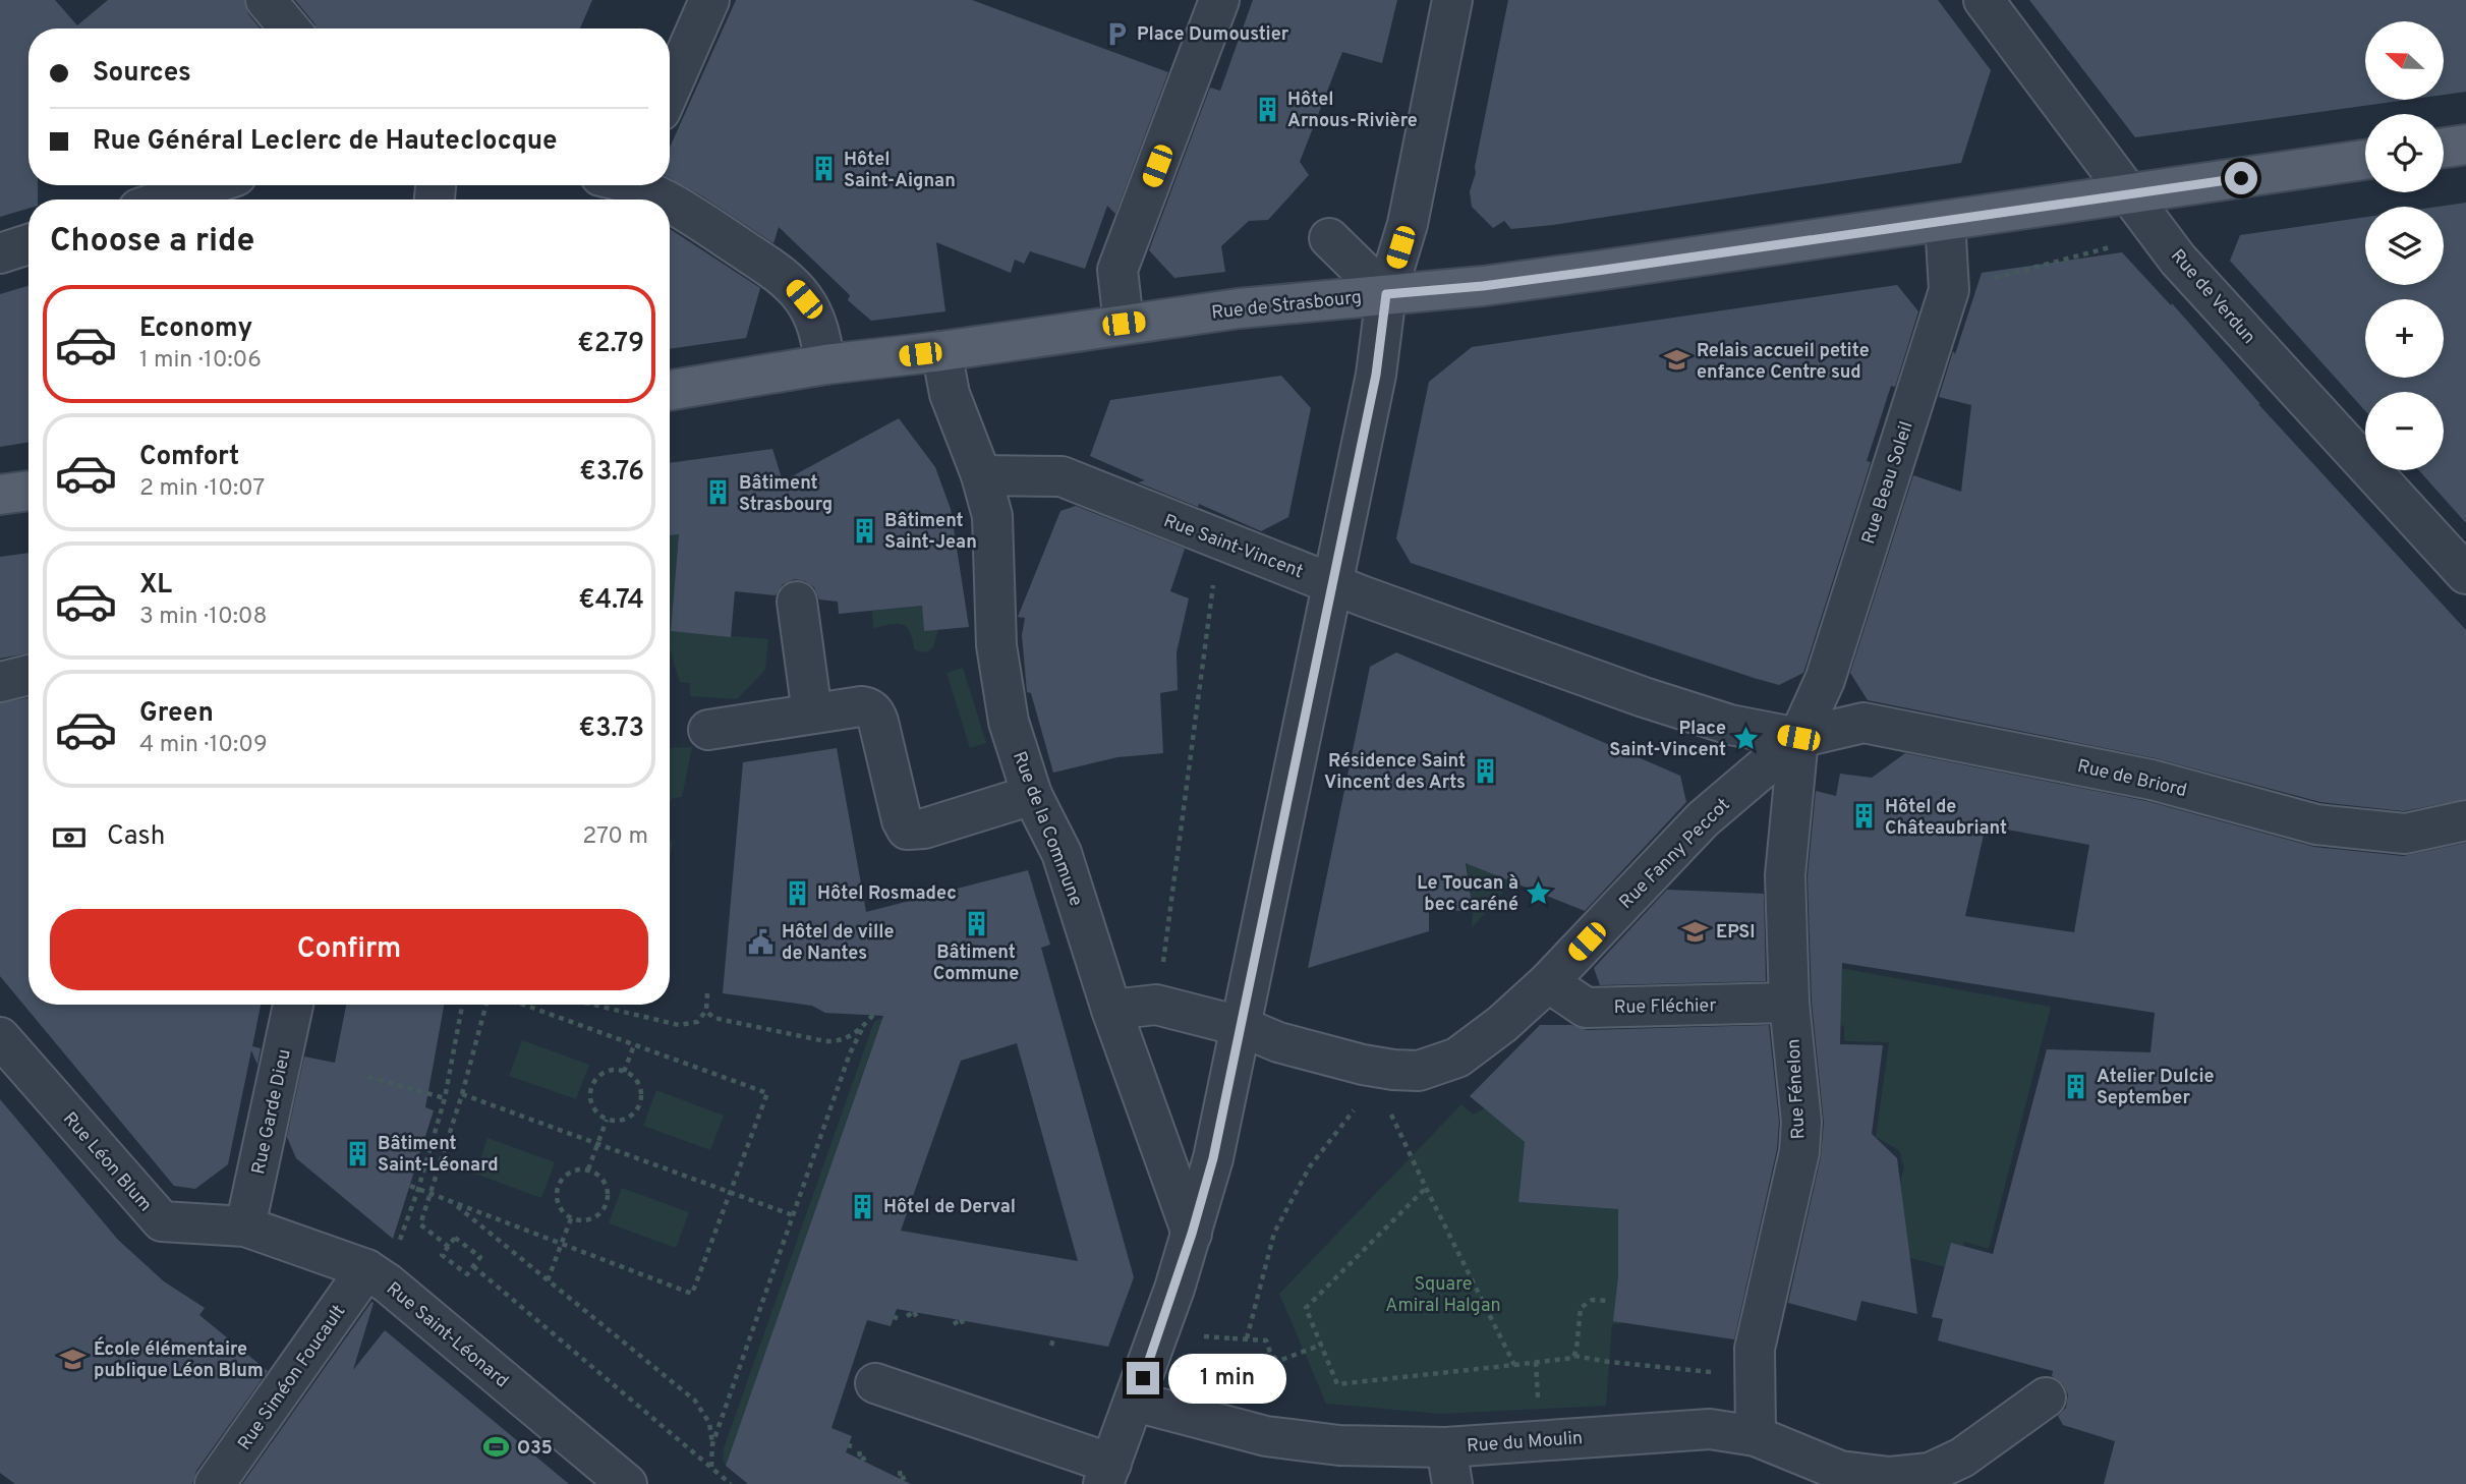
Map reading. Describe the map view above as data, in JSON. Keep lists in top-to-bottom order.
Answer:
{
  "streets": {
    "main road": ["Rue de Strasbourg"],
    "street": [
      "Rue de Verdun",
      "Rue Beau Soleil",
      "Rue Saint-Vincent",
      "Rue de Briord",
      "Rue de la Commune",
      "Rue Fanny Peccot",
      "Rue Fléchier",
      "Rue Fénelon",
      "Rue Garde Dieu",
      "Rue Léon Blum",
      "Rue Saint-Léonard",
      "Rue Siméon Foucault",
      "Rue du Moulin"
    ]
  },
  "crossings": [
    ["Rue de Verdun", "Rue de Strasbourg"],
    ["Rue de Strasbourg", "Rue Beau Soleil"],
    ["Rue de Strasbourg", "Rue de la Commune"],
    ["Rue Beau Soleil", "Rue Saint-Vincent"],
    ["Rue Beau Soleil", "Rue de Briord"],
    ["Rue Beau Soleil", "Rue Fanny Peccot"],
    ["Rue Beau Soleil", "Rue Fénelon"],
    ["Rue Saint-Vincent", "Rue de Briord"],
    ["Rue Saint-Vincent", "Rue de la Commune"],
    ["Rue Saint-Vincent", "Rue Fanny Peccot"],
    ["Rue Saint-Vincent", "Rue Fénelon"],
    ["Rue de Briord", "Rue Fanny Peccot"],
    ["Rue de Briord", "Rue Fénelon"],
    ["Rue Fanny Peccot", "Rue Fléchier"],
    ["Rue Fanny Peccot", "Rue Fénelon"],
    ["Rue Fléchier", "Rue Fénelon"],
    ["Rue Fénelon", "Rue du Moulin"],
    ["Rue Garde Dieu", "Rue Léon Blum"],
    ["Rue Garde Dieu", "Rue Saint-Léonard"],
    ["Rue Léon Blum", "Rue Saint-Léonard"],
    ["Rue Saint-Léonard", "Rue Siméon Foucault"]
  ],
  "parks": ["Square Amiral Halgan"],
  "places": {
    "parking": ["Place Dumoustier"],
    "building": [
      "Hôtel Arnous-Rivière",
      "Hôtel Saint-Aignan",
      "Bâtiment Strasbourg",
      "Bâtiment Saint-Jean",
      "Résidence Saint Vincent des Arts",
      "Hôtel de Châteaubriant",
      "Hôtel Rosmadec",
      "Bâtiment Commune",
      "Atelier Dulcie September",
      "Bâtiment Saint-Léonard",
      "Hôtel de Derval"
    ],
    "school or university": ["Relais accueil petite enfance Centre sud", "EPSI", "École élémentaire publique Léon Blum"],
    "place": ["Place Saint-Vincent", "Le Toucan à bec caréné"],
    "public building": ["Hôtel de ville de Nantes"],
    "sports": ["O35"]
  },
  "north": "left",
  "page": {
    "map_buttons": ["+", "−"],
    "banner": ["Sources", "Rue Général Leclerc de Hauteclocque"],
    "heading": "Choose a ride",
    "list": [
      {
        "name": "Economy",
        "note": "1 min · 10:06",
        "value": "€2.79"
      },
      {
        "name": "Comfort",
        "note": "2 min · 10:07",
        "value": "€3.76"
      },
      {
        "name": "XL",
        "note": "3 min · 10:08",
        "value": "€4.74"
      },
      {
        "name": "Green",
        "note": "4 min · 10:09",
        "value": "€3.73"
      }
    ],
    "pay": ["Cash", "270 m"],
    "buttons": "Confirm",
    "bubble": "1 min"
  }
}
